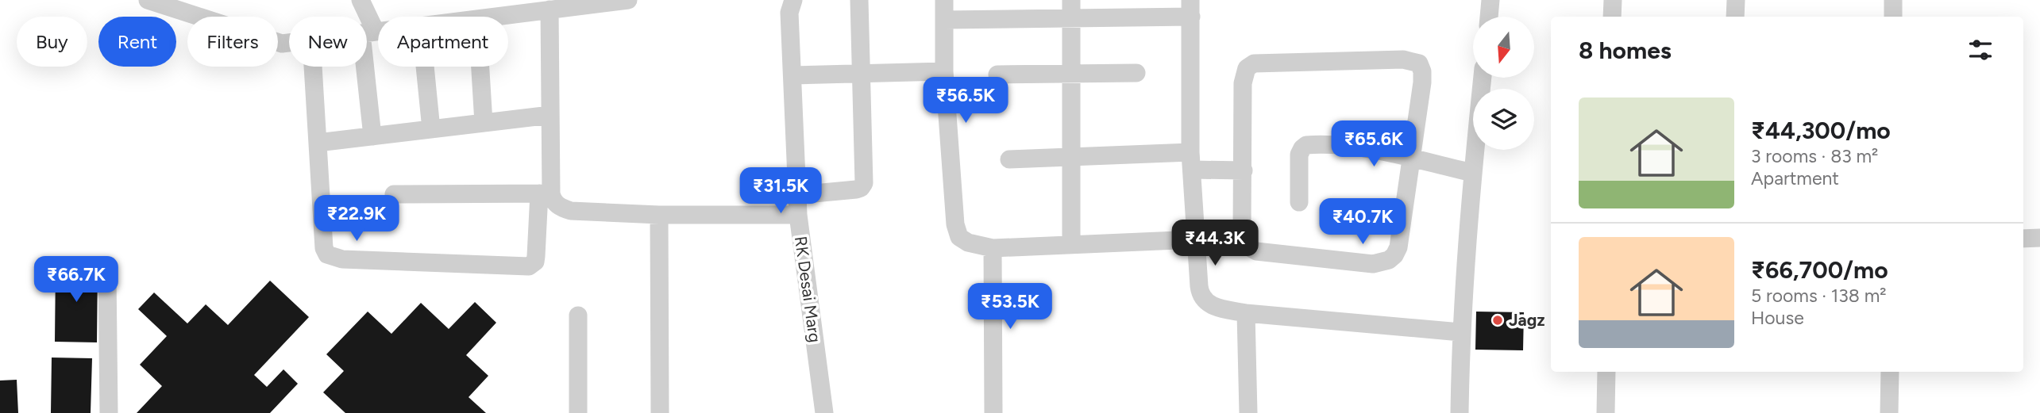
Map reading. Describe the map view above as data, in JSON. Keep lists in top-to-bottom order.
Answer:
{
  "streets": {
    "street": ["RK Desai Marg"]
  },
  "places": ["Jagz"],
  "north": "bottom",
  "page": {
    "chip": [
      "Buy",
      "Rent",
      "Filters",
      "New",
      "Apartment"
    ],
    "heading": "8 homes",
    "price": [
      "₹56.5K",
      "₹65.6K",
      "₹31.5K",
      "₹22.9K",
      "₹40.7K",
      "₹44.3K",
      "₹66.7K",
      "₹53.5K"
    ],
    "list": [
      {
        "name": "₹44,300/mo",
        "note": "3 rooms · 83 m² · Apartment"
      },
      {
        "name": "₹66,700/mo",
        "note": "5 rooms · 138 m² · House"
      }
    ]
  }
}
